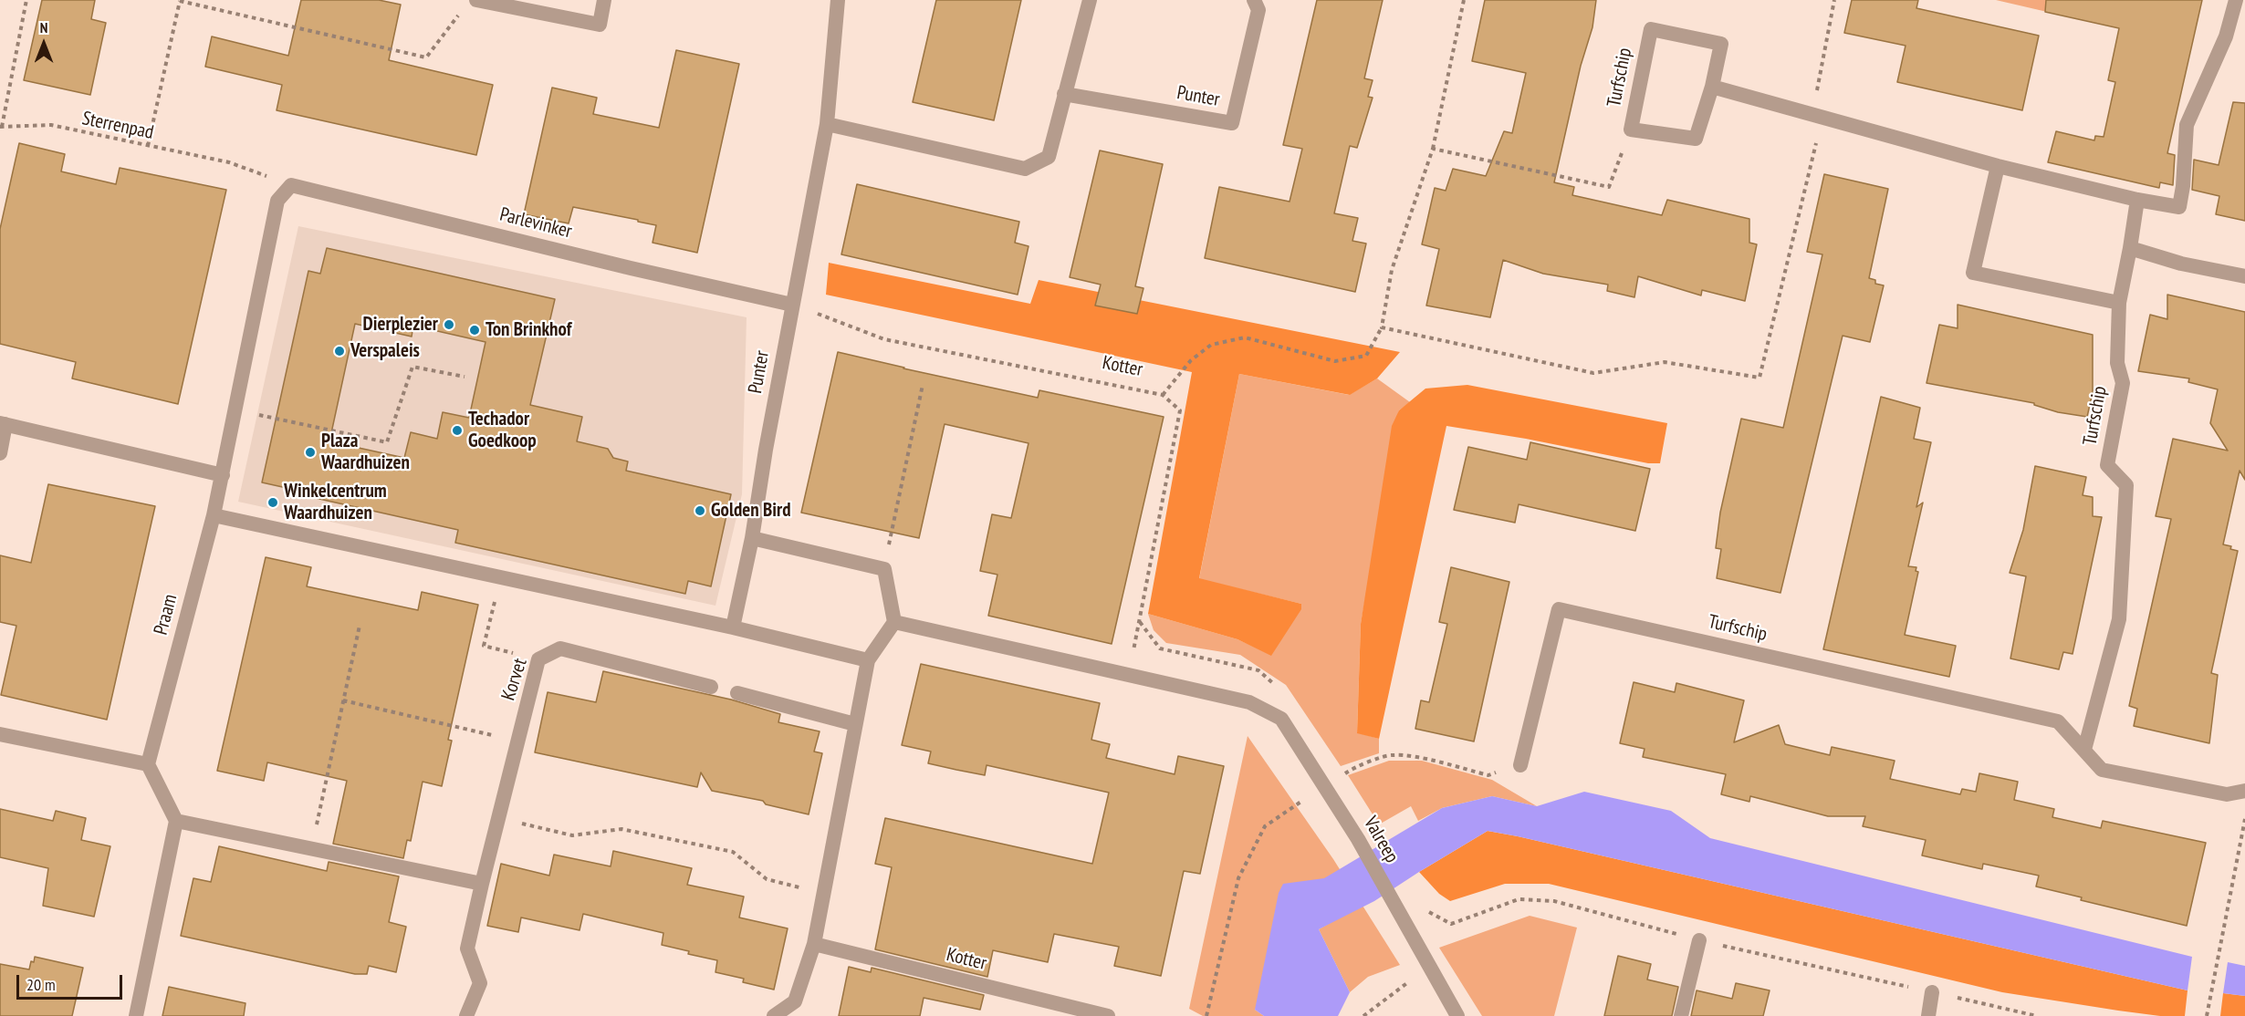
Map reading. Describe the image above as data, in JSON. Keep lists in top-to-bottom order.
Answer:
{
  "streets": {
    "street": [
      "Turfschip",
      "Punter",
      "Parlevinker",
      "Kotter",
      "Praam",
      "Korvet",
      "Valreep"
    ],
    "path": ["Sterrenpad"]
  },
  "crossings": [
    ["Punter", "Parlevinker"],
    ["Punter", "Kotter"],
    ["Parlevinker", "Kotter"],
    ["Parlevinker", "Praam"],
    ["Kotter", "Valreep"]
  ],
  "places": [
    "Dierplezier",
    "Ton Brinkhof",
    "Verspaleis",
    "Techador Goedkoop",
    "Plaza Waardhuizen",
    "Winkelcentrum Waardhuizen",
    "Golden Bird"
  ],
  "scale_bar": "20 m",
  "north": "top"
}
